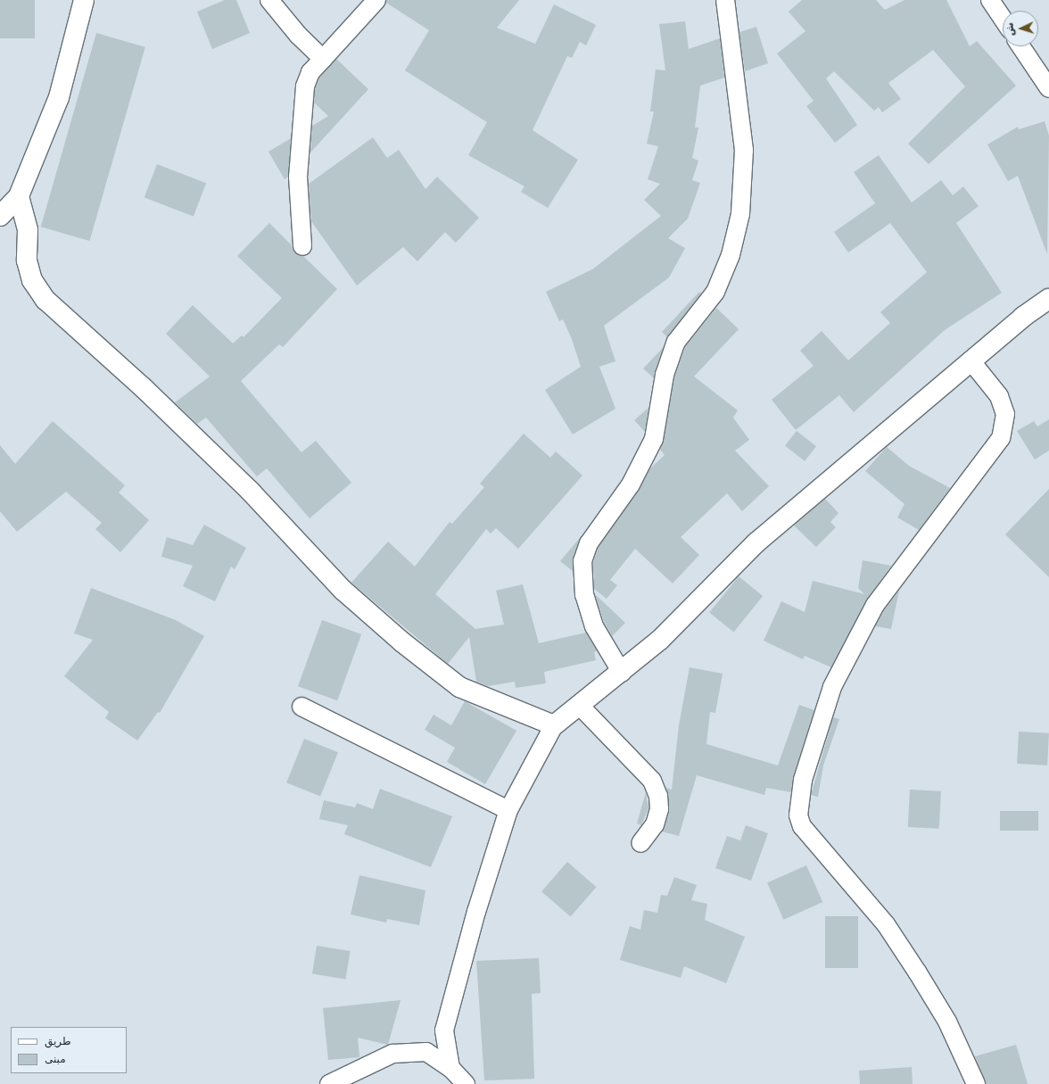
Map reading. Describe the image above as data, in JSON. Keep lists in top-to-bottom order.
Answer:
{
  "legend": ["طريق", "مبنى"],
  "north": "left"
}
